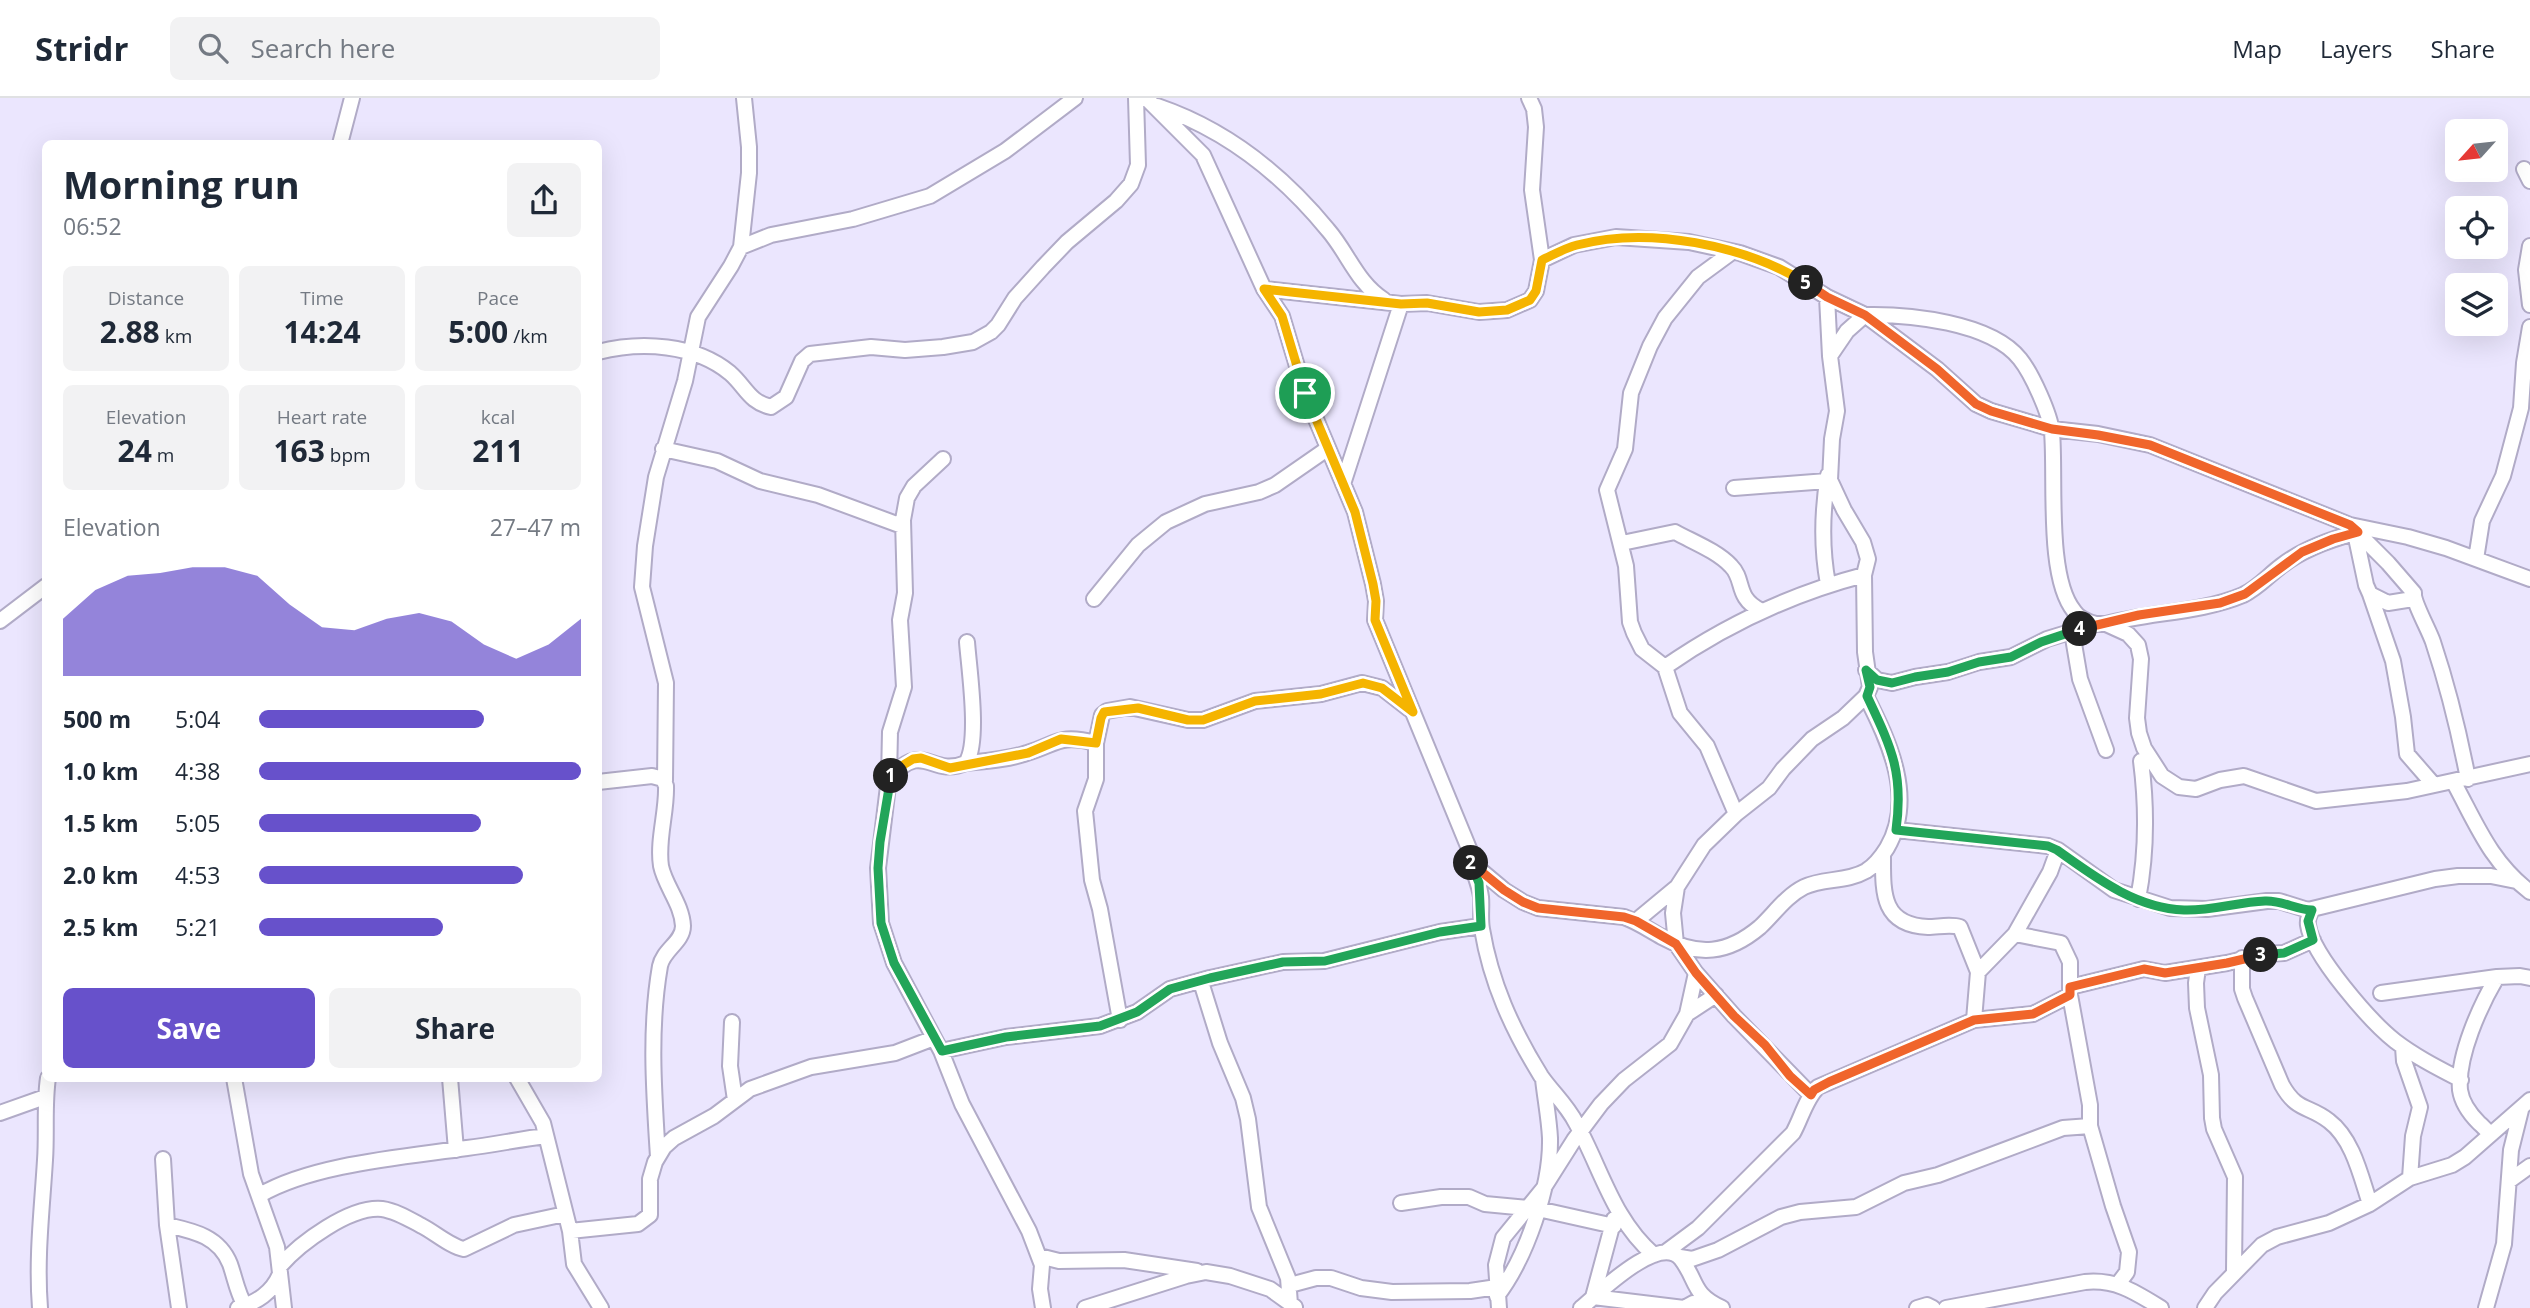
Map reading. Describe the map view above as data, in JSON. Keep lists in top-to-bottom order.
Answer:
{
  "north": "bottom left",
  "page": {
    "header": "Stridr",
    "search": "Search here",
    "nav": ["Map", "Layers", "Share"],
    "heading": ["Morning run", "06:52"],
    "stats": [
      ["Distance", "2.88 km"],
      ["Time", "14:24"],
      ["Pace", "5:00 /km"],
      ["Elevation", "24 m"],
      ["Heart rate", "163 bpm"],
      ["kcal", "211"]
    ],
    "pins": [
      "5",
      "4",
      "1",
      "2",
      "3"
    ],
    "chart": ["Elevation", "27–47 m"],
    "list": [
      {
        "name": "500 m",
        "note": "5:04"
      },
      {
        "name": "1.0 km",
        "note": "4:38"
      },
      {
        "name": "1.5 km",
        "note": "5:05"
      },
      {
        "name": "2.0 km",
        "note": "4:53"
      },
      {
        "name": "2.5 km",
        "note": "5:21"
      }
    ],
    "buttons": ["Save", "Share"]
  }
}
